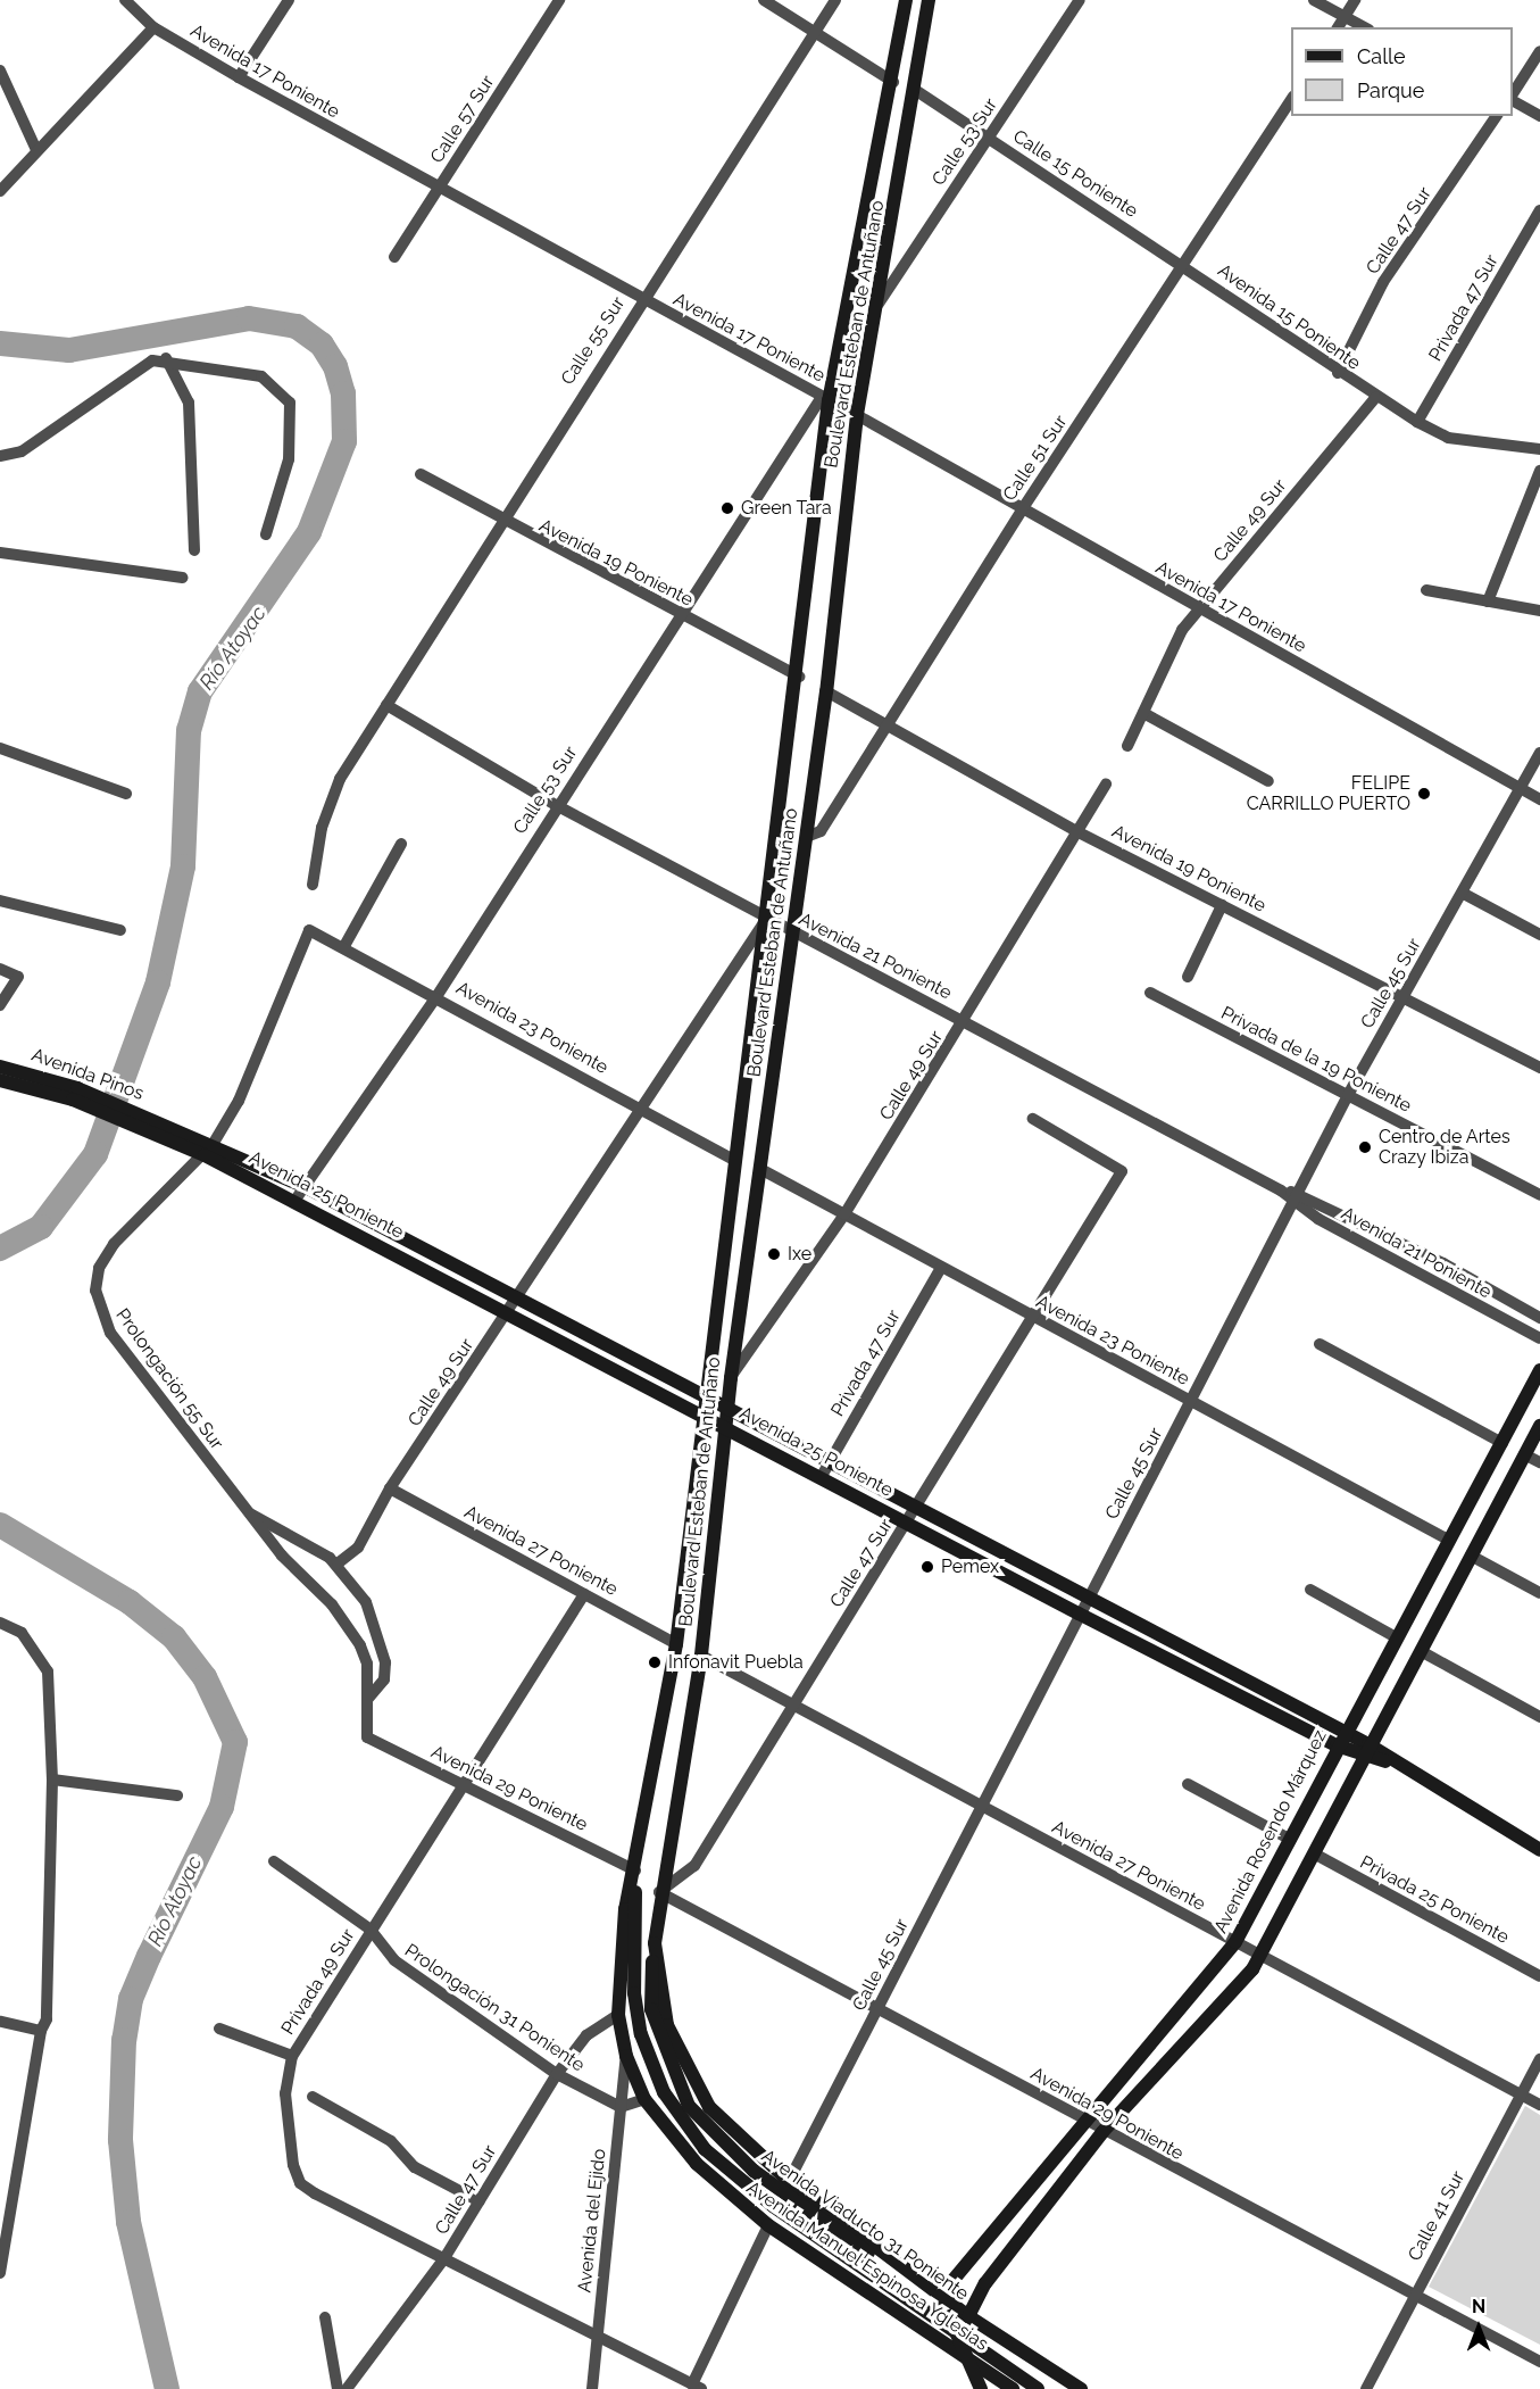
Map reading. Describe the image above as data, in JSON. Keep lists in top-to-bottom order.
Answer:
{
  "streets": {
    "main road": [
      "Boulevard Esteban de Antuñano",
      "Avenida Pinos",
      "Avenida 25 Poniente",
      "Avenida Rosendo Márquez",
      "Avenida Viaducto 31 Poniente",
      "Avenida Manuel Espinosa Yglesias"
    ],
    "street": [
      "Avenida 17 Poniente",
      "Calle 57 Sur",
      "Calle 53 Sur",
      "Calle 15 Poniente",
      "Calle 47 Sur",
      "Privada 47 Sur",
      "Avenida 15 Poniente",
      "Calle 55 Sur",
      "Calle 51 Sur",
      "Calle 49 Sur",
      "Avenida 19 Poniente",
      "Avenida 21 Poniente",
      "Calle 45 Sur",
      "Avenida 23 Poniente",
      "Privada de la 19 Poniente",
      "Prolongación 55 Sur",
      "Avenida 27 Poniente",
      "Avenida 29 Poniente",
      "Privada 25 Poniente",
      "Privada 49 Sur",
      "Prolongación 31 Poniente",
      "Calle 41 Sur",
      "Avenida del Ejido"
    ]
  },
  "crossings": [
    ["Avenida 17 Poniente", "Calle 57 Sur"],
    ["Avenida 17 Poniente", "Calle 53 Sur"],
    ["Avenida 17 Poniente", "Boulevard Esteban de Antuñano"],
    ["Avenida 17 Poniente", "Calle 55 Sur"],
    ["Avenida 17 Poniente", "Calle 51 Sur"],
    ["Avenida 17 Poniente", "Calle 49 Sur"],
    ["Avenida 17 Poniente", "Calle 45 Sur"],
    ["Calle 53 Sur", "Calle 15 Poniente"],
    ["Calle 53 Sur", "Boulevard Esteban de Antuñano"],
    ["Calle 53 Sur", "Avenida 19 Poniente"],
    ["Calle 53 Sur", "Avenida 21 Poniente"],
    ["Calle 53 Sur", "Avenida 23 Poniente"],
    ["Calle 53 Sur", "Avenida 25 Poniente"],
    ["Calle 15 Poniente", "Avenida 15 Poniente"],
    ["Calle 15 Poniente", "Boulevard Esteban de Antuñano"],
    ["Calle 15 Poniente", "Calle 51 Sur"],
    ["Calle 47 Sur", "Avenida 15 Poniente"],
    ["Calle 47 Sur", "Boulevard Esteban de Antuñano"],
    ["Calle 47 Sur", "Avenida 23 Poniente"],
    ["Calle 47 Sur", "Avenida 25 Poniente"],
    ["Calle 47 Sur", "Avenida 27 Poniente"],
    ["Calle 47 Sur", "Avenida 29 Poniente"],
    ["Calle 47 Sur", "Prolongación 31 Poniente"],
    ["Calle 47 Sur", "Avenida Manuel Espinosa Yglesias"],
    ["Privada 47 Sur", "Avenida 15 Poniente"],
    ["Privada 47 Sur", "Avenida 23 Poniente"],
    ["Privada 47 Sur", "Avenida 25 Poniente"],
    ["Avenida 15 Poniente", "Calle 51 Sur"],
    ["Avenida 15 Poniente", "Calle 49 Sur"],
    ["Boulevard Esteban de Antuñano", "Calle 51 Sur"],
    ["Boulevard Esteban de Antuñano", "Calle 49 Sur"],
    ["Boulevard Esteban de Antuñano", "Avenida 19 Poniente"],
    ["Boulevard Esteban de Antuñano", "Avenida 21 Poniente"],
    ["Boulevard Esteban de Antuñano", "Avenida 23 Poniente"],
    ["Boulevard Esteban de Antuñano", "Avenida 25 Poniente"],
    ["Boulevard Esteban de Antuñano", "Avenida 27 Poniente"],
    ["Boulevard Esteban de Antuñano", "Avenida 29 Poniente"],
    ["Boulevard Esteban de Antuñano", "Avenida Viaducto 31 Poniente"],
    ["Boulevard Esteban de Antuñano", "Avenida Manuel Espinosa Yglesias"],
    ["Calle 55 Sur", "Avenida 19 Poniente"],
    ["Calle 55 Sur", "Avenida 21 Poniente"],
    ["Calle 51 Sur", "Avenida 19 Poniente"],
    ["Calle 49 Sur", "Avenida 19 Poniente"],
    ["Calle 49 Sur", "Avenida 21 Poniente"],
    ["Calle 49 Sur", "Avenida 23 Poniente"],
    ["Calle 49 Sur", "Avenida 25 Poniente"],
    ["Calle 49 Sur", "Avenida 27 Poniente"],
    ["Avenida 19 Poniente", "Calle 45 Sur"],
    ["Avenida 21 Poniente", "Calle 45 Sur"],
    ["Calle 45 Sur", "Avenida 23 Poniente"],
    ["Calle 45 Sur", "Privada de la 19 Poniente"],
    ["Calle 45 Sur", "Avenida 25 Poniente"],
    ["Calle 45 Sur", "Avenida 27 Poniente"],
    ["Calle 45 Sur", "Avenida 29 Poniente"],
    ["Calle 45 Sur", "Avenida Manuel Espinosa Yglesias"],
    ["Avenida 23 Poniente", "Prolongación 55 Sur"],
    ["Avenida 23 Poniente", "Avenida Rosendo Márquez"],
    ["Avenida Pinos", "Avenida 25 Poniente"],
    ["Avenida 25 Poniente", "Prolongación 55 Sur"],
    ["Avenida 25 Poniente", "Avenida Rosendo Márquez"],
    ["Prolongación 55 Sur", "Avenida 29 Poniente"],
    ["Avenida 27 Poniente", "Avenida Rosendo Márquez"],
    ["Avenida 27 Poniente", "Calle 41 Sur"],
    ["Avenida 29 Poniente", "Avenida Rosendo Márquez"],
    ["Avenida 29 Poniente", "Calle 41 Sur"],
    ["Avenida 29 Poniente", "Avenida Viaducto 31 Poniente"],
    ["Avenida 29 Poniente", "Avenida Manuel Espinosa Yglesias"],
    ["Avenida Rosendo Márquez", "Avenida Manuel Espinosa Yglesias"],
    ["Privada 49 Sur", "Prolongación 31 Poniente"],
    ["Prolongación 31 Poniente", "Avenida del Ejido"],
    ["Avenida del Ejido", "Avenida Manuel Espinosa Yglesias"],
    ["Avenida Viaducto 31 Poniente", "Avenida Manuel Espinosa Yglesias"]
  ],
  "water": ["Río Atoyac"],
  "places": [
    "Green Tara",
    "FELIPE CARRILLO PUERTO",
    "Centro de Artes Crazy Ibiza",
    "Ixe",
    "Pemex",
    "Infonavit Puebla"
  ],
  "legend": ["Calle", "Parque"],
  "north": "top"
}
